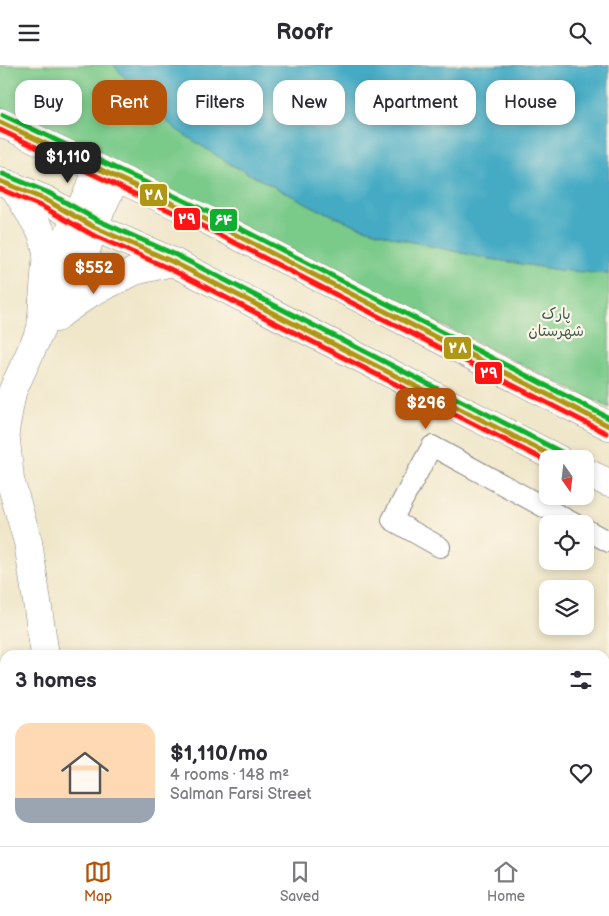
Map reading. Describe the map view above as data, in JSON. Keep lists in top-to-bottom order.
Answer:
{
  "parks": ["پارک شهرستان"],
  "lines": ["transit line ۶۴", "transit line ۲۸", "transit line ۲۹"],
  "north": "bottom",
  "page": {
    "header": "Roofr",
    "chip": [
      "Buy",
      "Rent",
      "Filters",
      "New",
      "Apartment",
      "House"
    ],
    "price": ["$1,110", "$552", "$296"],
    "heading": "3 homes",
    "list": [
      {
        "name": "$1,110/mo",
        "note": "4 rooms · 148 m² · Salman Farsi Street"
      }
    ],
    "tabs": ["Map", "Saved", "Home"]
  }
}
